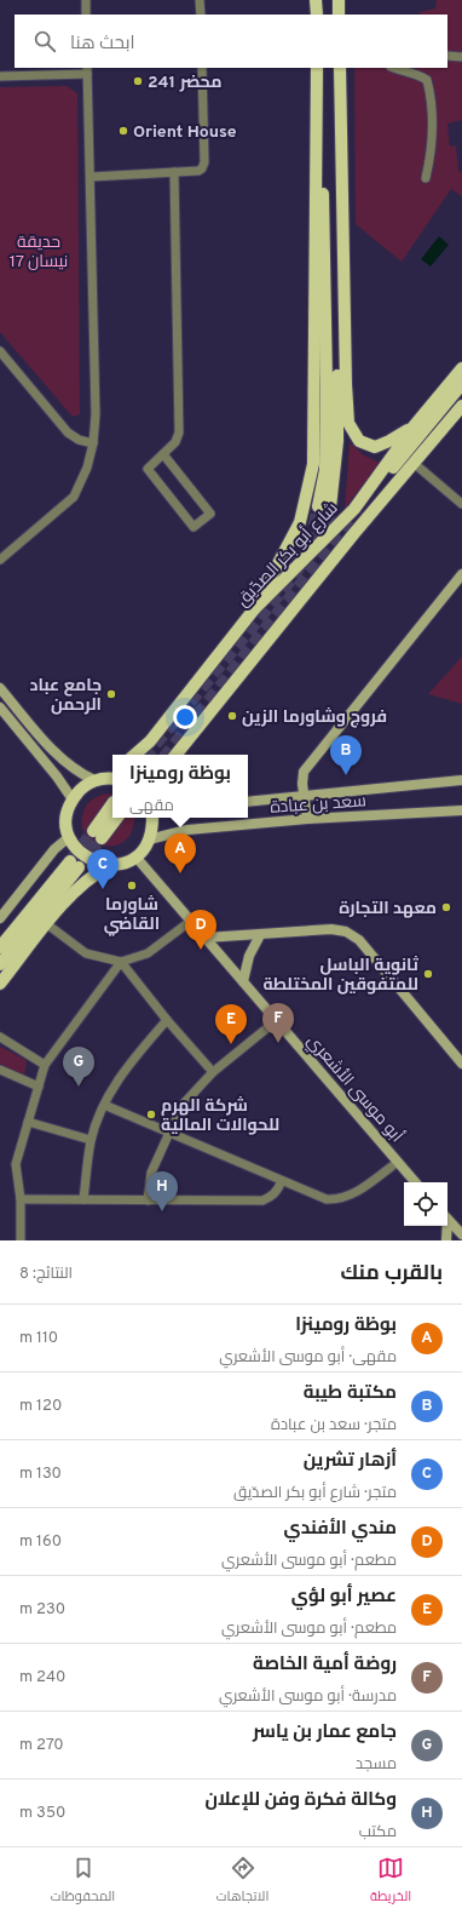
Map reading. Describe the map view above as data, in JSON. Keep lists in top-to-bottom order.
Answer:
{
  "streets": {
    "main road": ["شارع أبو بكر الصدّيق", "سعد بن عبادة", "أبو موسى الأشعري"]
  },
  "parks": ["حديقة 17 نيسان"],
  "places": [
    "محضر 241",
    "Orient House",
    "جامع عباد الرحمن",
    "فروج وشاورما الزين",
    "شاورما القاضي",
    "معهد التجارة",
    "ثانوية الباسل للمتفوقين المختلطة",
    "شركة الهرم للحوالات المالية"
  ],
  "page": {
    "search": "ابحث هنا",
    "pins": [
      "B",
      "A",
      "C",
      "D",
      "F",
      "E",
      "G",
      "H"
    ],
    "popup": ["بوظة رومينزا", "مقهى"],
    "heading": ["بالقرب منك", "النتائج: 8"],
    "list": [
      {
        "mark": "A",
        "name": "بوظة رومينزا",
        "note": "مقهى · أبو موسى الأشعري",
        "value": "110 m"
      },
      {
        "mark": "B",
        "name": "مكتبة طيبة",
        "note": "متجر · سعد بن عبادة",
        "value": "120 m"
      },
      {
        "mark": "C",
        "name": "أزهار تشرين",
        "note": "متجر · شارع أبو بكر الصدّيق",
        "value": "130 m"
      },
      {
        "mark": "D",
        "name": "مندي الأفندي",
        "note": "مطعم · أبو موسى الأشعري",
        "value": "160 m"
      },
      {
        "mark": "E",
        "name": "عصير أبو لؤي",
        "note": "مطعم · أبو موسى الأشعري",
        "value": "230 m"
      },
      {
        "mark": "F",
        "name": "روضة أمية الخاصة",
        "note": "مدرسة · أبو موسى الأشعري",
        "value": "240 m"
      },
      {
        "mark": "G",
        "name": "جامع عمار بن ياسر",
        "note": "مسجد",
        "value": "270 m"
      },
      {
        "mark": "H",
        "name": "وكالة فكرة وفن للإعلان",
        "note": "مكتب",
        "value": "350 m"
      }
    ],
    "nav": ["الخريطة", "الاتجاهات", "المحفوظات"]
  }
}
